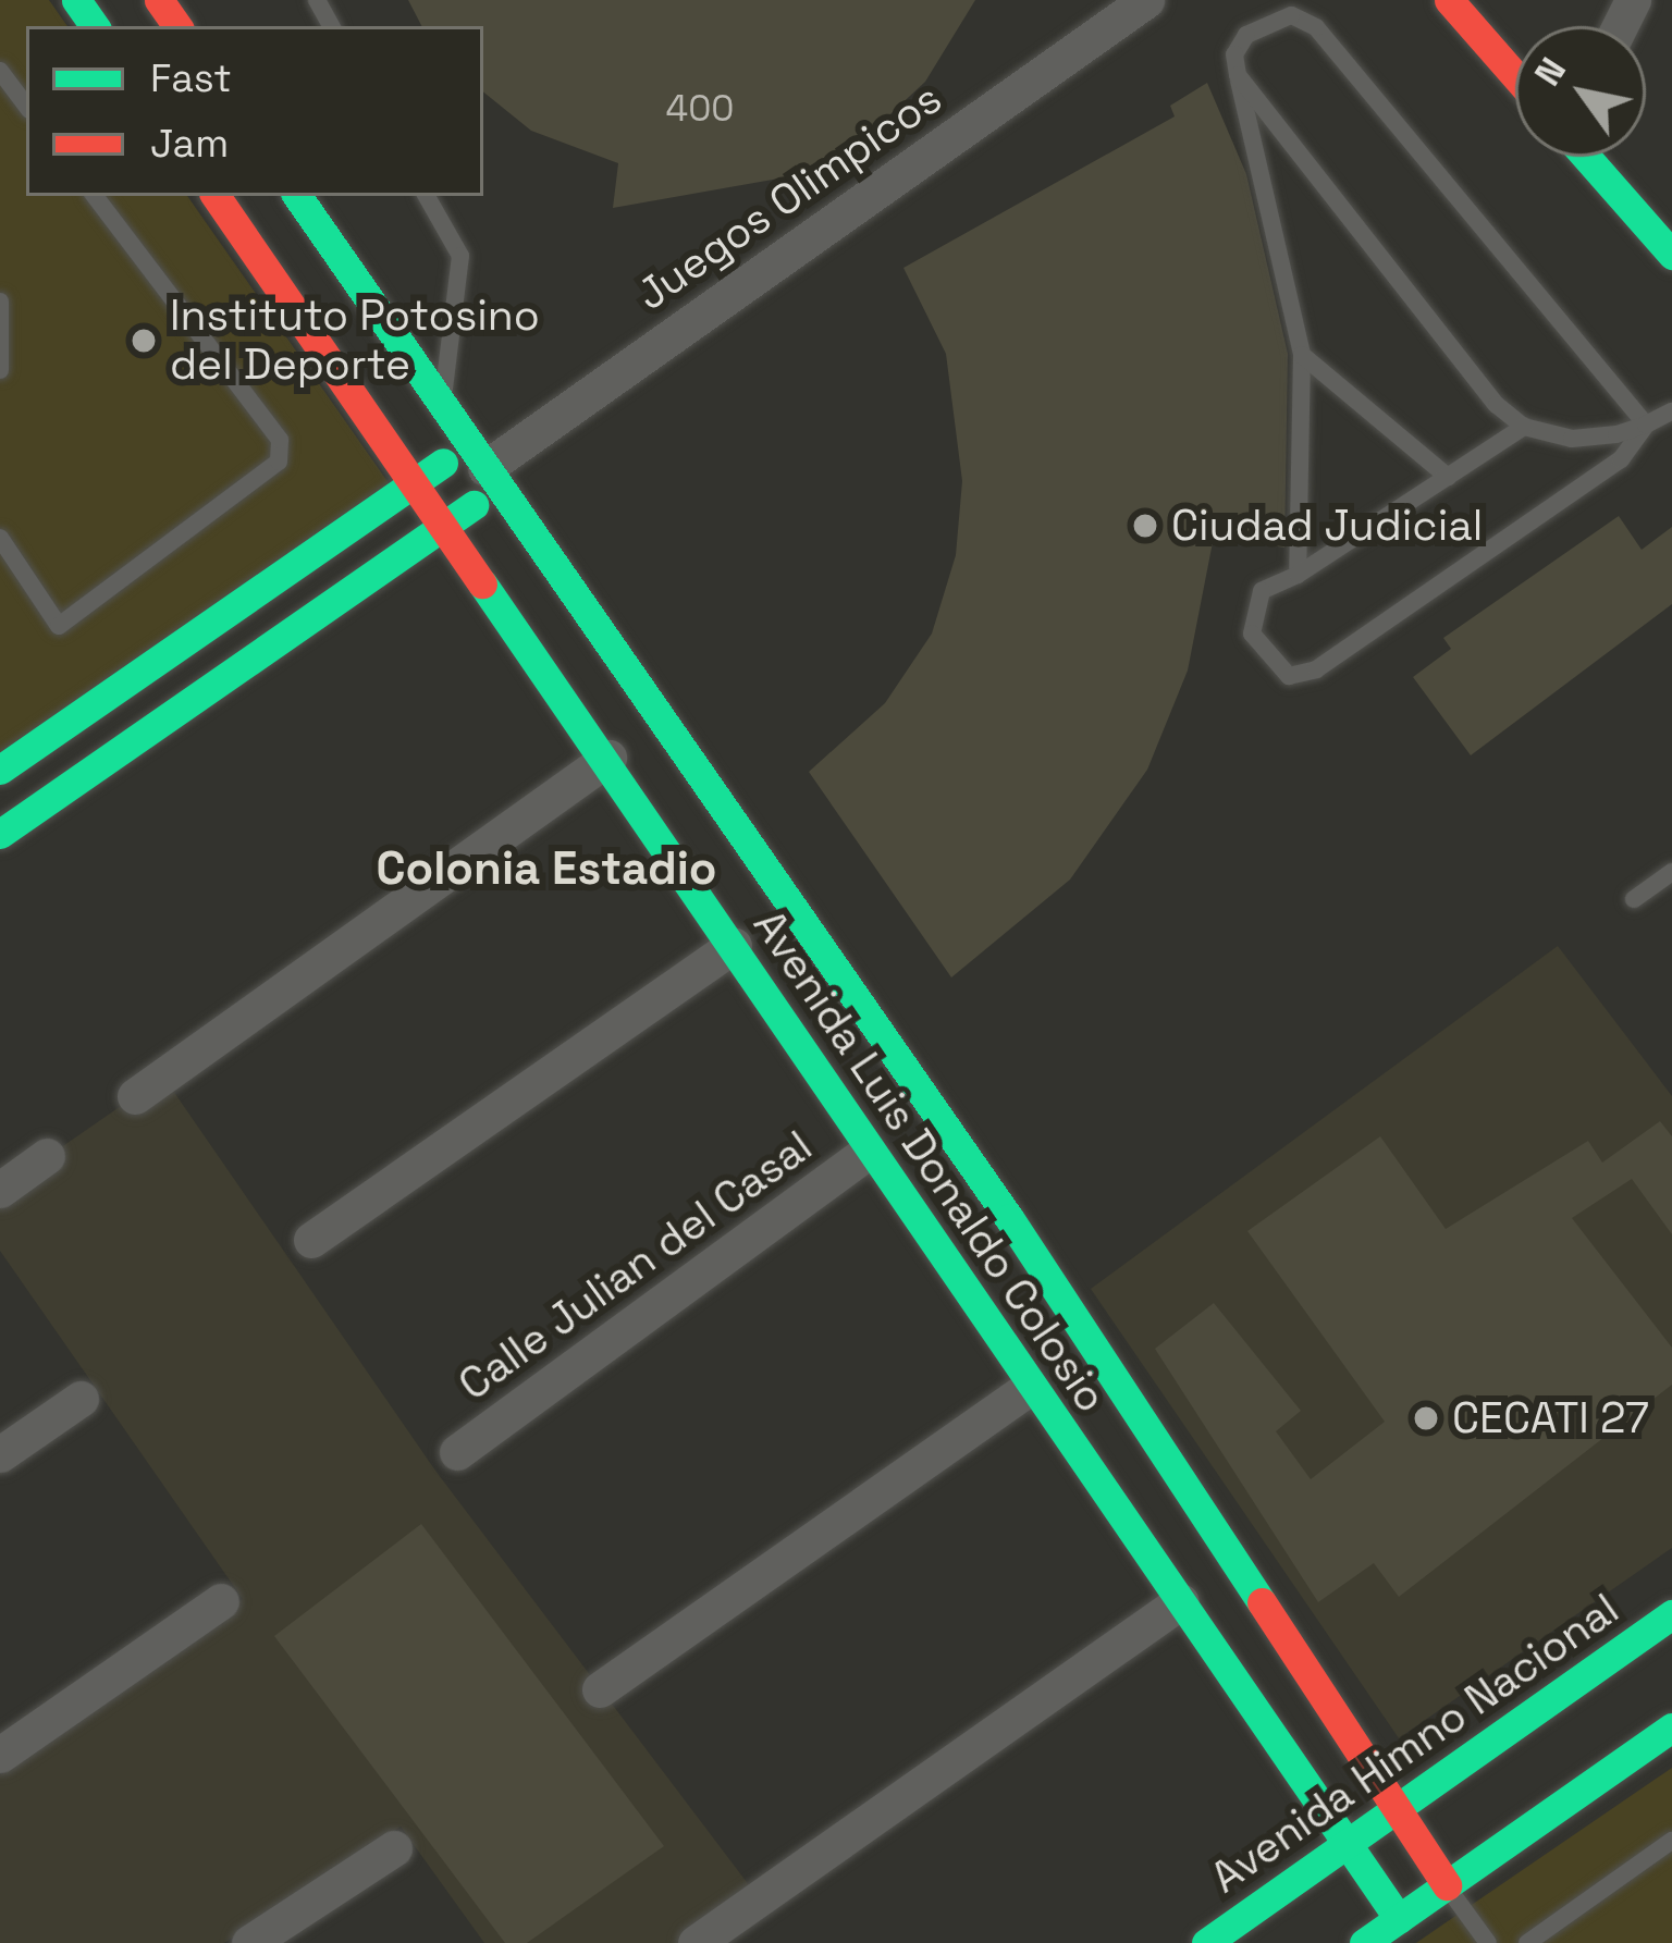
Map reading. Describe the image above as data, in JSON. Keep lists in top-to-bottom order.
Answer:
{
  "streets": {
    "street": [
      "Juegos Olimpicos",
      "Avenida Luis Donaldo Colosio",
      "Calle Julian del Casal",
      "Avenida Himno Nacional"
    ]
  },
  "crossings": [
    ["Juegos Olimpicos", "Avenida Luis Donaldo Colosio"],
    ["Avenida Luis Donaldo Colosio", "Calle Julian del Casal"],
    ["Avenida Luis Donaldo Colosio", "Avenida Himno Nacional"]
  ],
  "districts": ["Colonia Estadio"],
  "places": ["Instituto Potosino del Deporte", "Ciudad Judicial", "CECATI 27"],
  "house_numbers": ["400"],
  "legend": ["Fast", "Jam"],
  "north": "top left"
}
